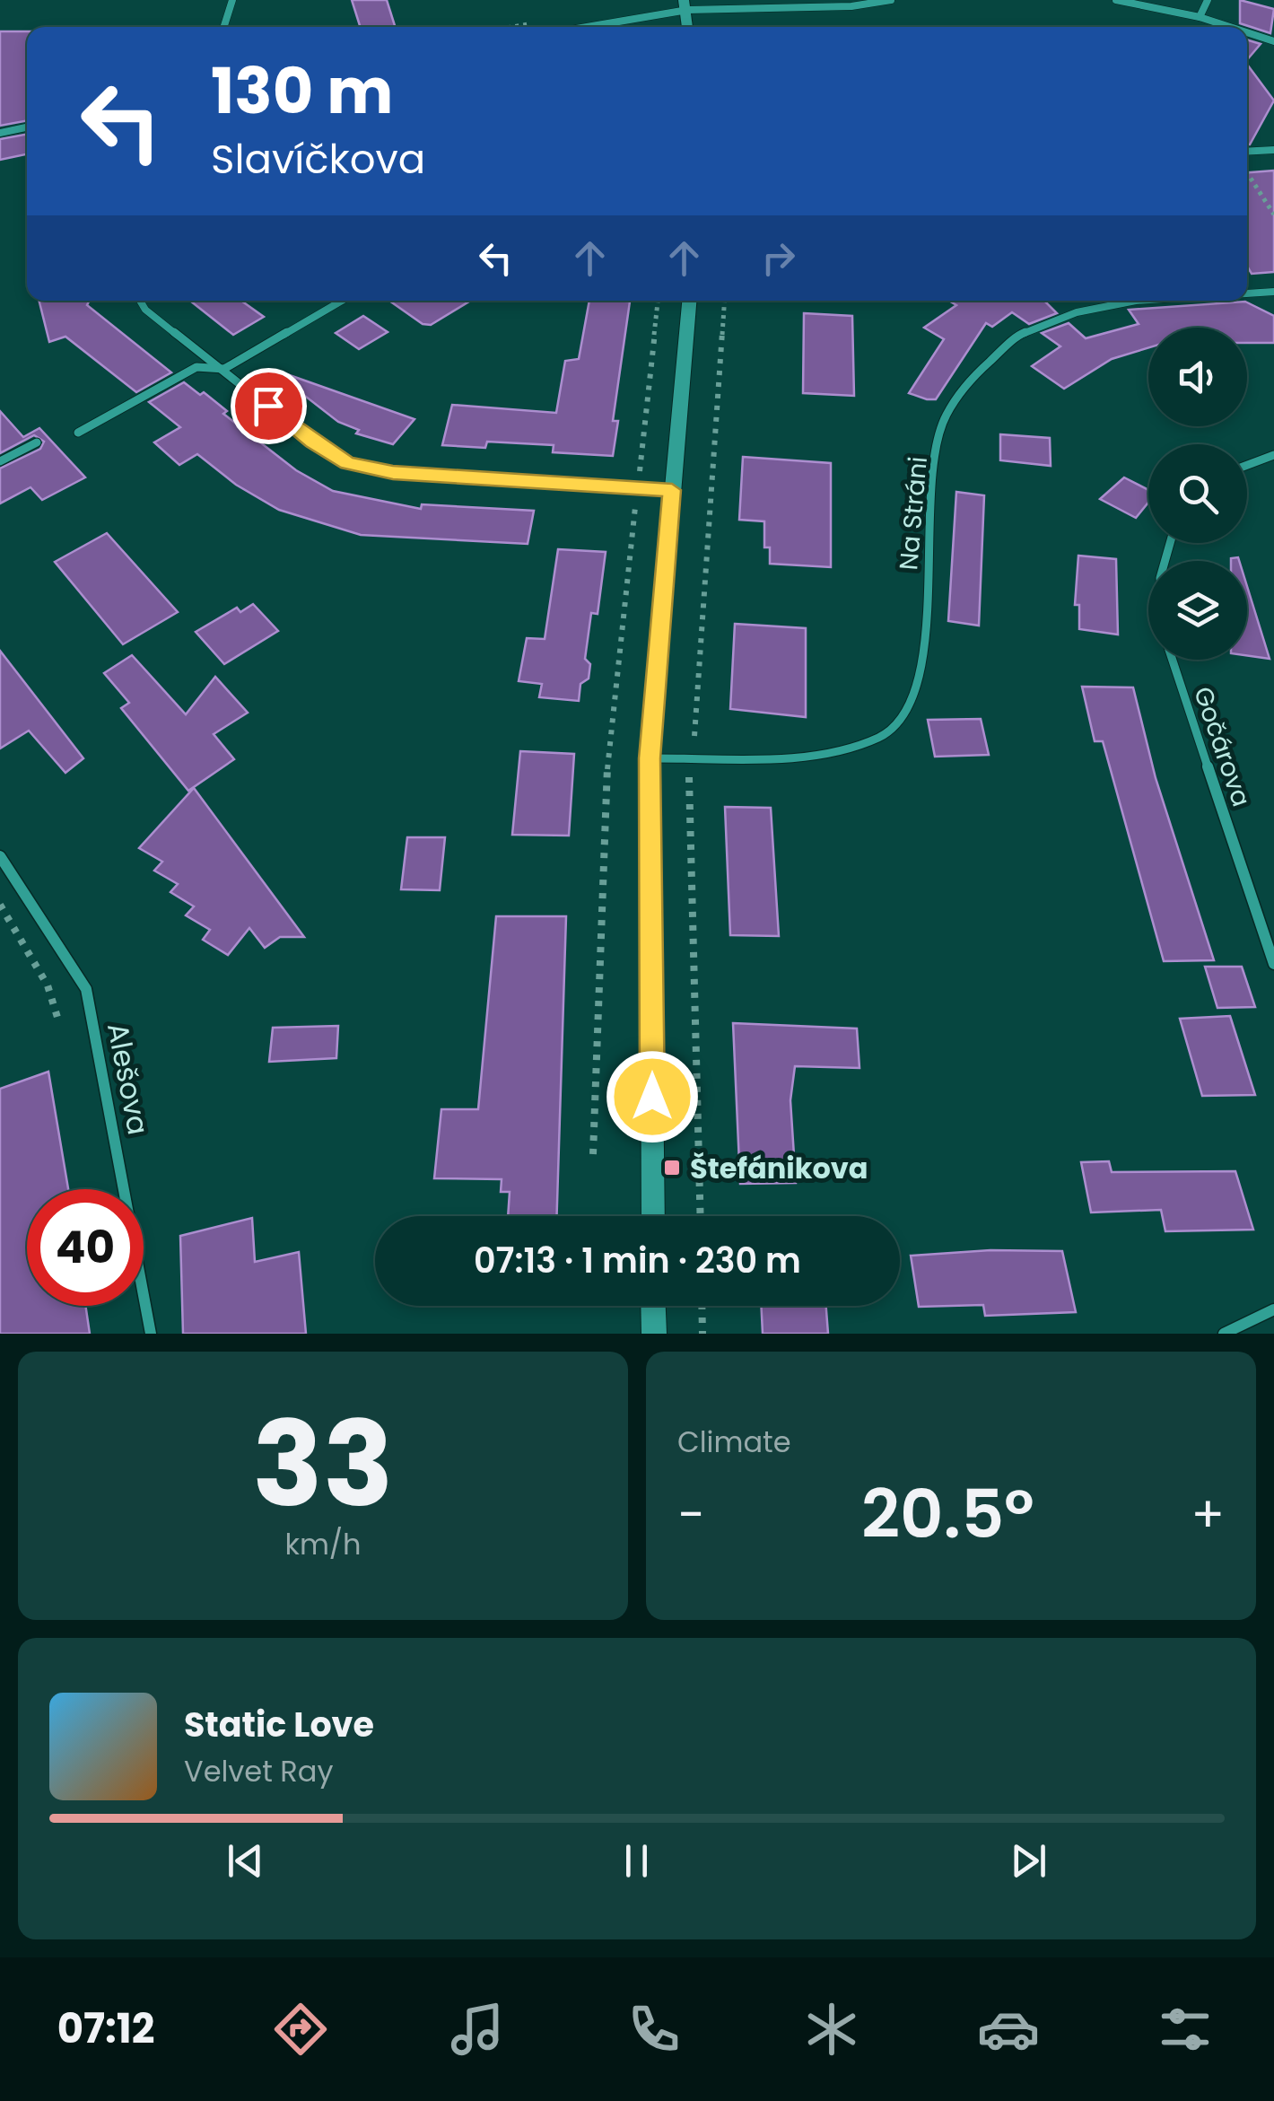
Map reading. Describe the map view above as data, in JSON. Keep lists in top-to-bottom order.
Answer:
{
  "streets": {
    "street": ["Na Stráni", "Gočárova", "Alešova"]
  },
  "places": {
    "transit": ["Štefánikova"]
  },
  "page": {
    "turn": ["130 m", "Slavíčkova"],
    "limit": "40",
    "trip": "07:13 · 1 min · 230 m",
    "tile": [
      ["33", "km/h"],
      "Climate"
    ],
    "heat": ["−", "20.5°", "+"],
    "song": ["Static Love", "Velvet Ray"],
    "tabs": "07:12"
  }
}
